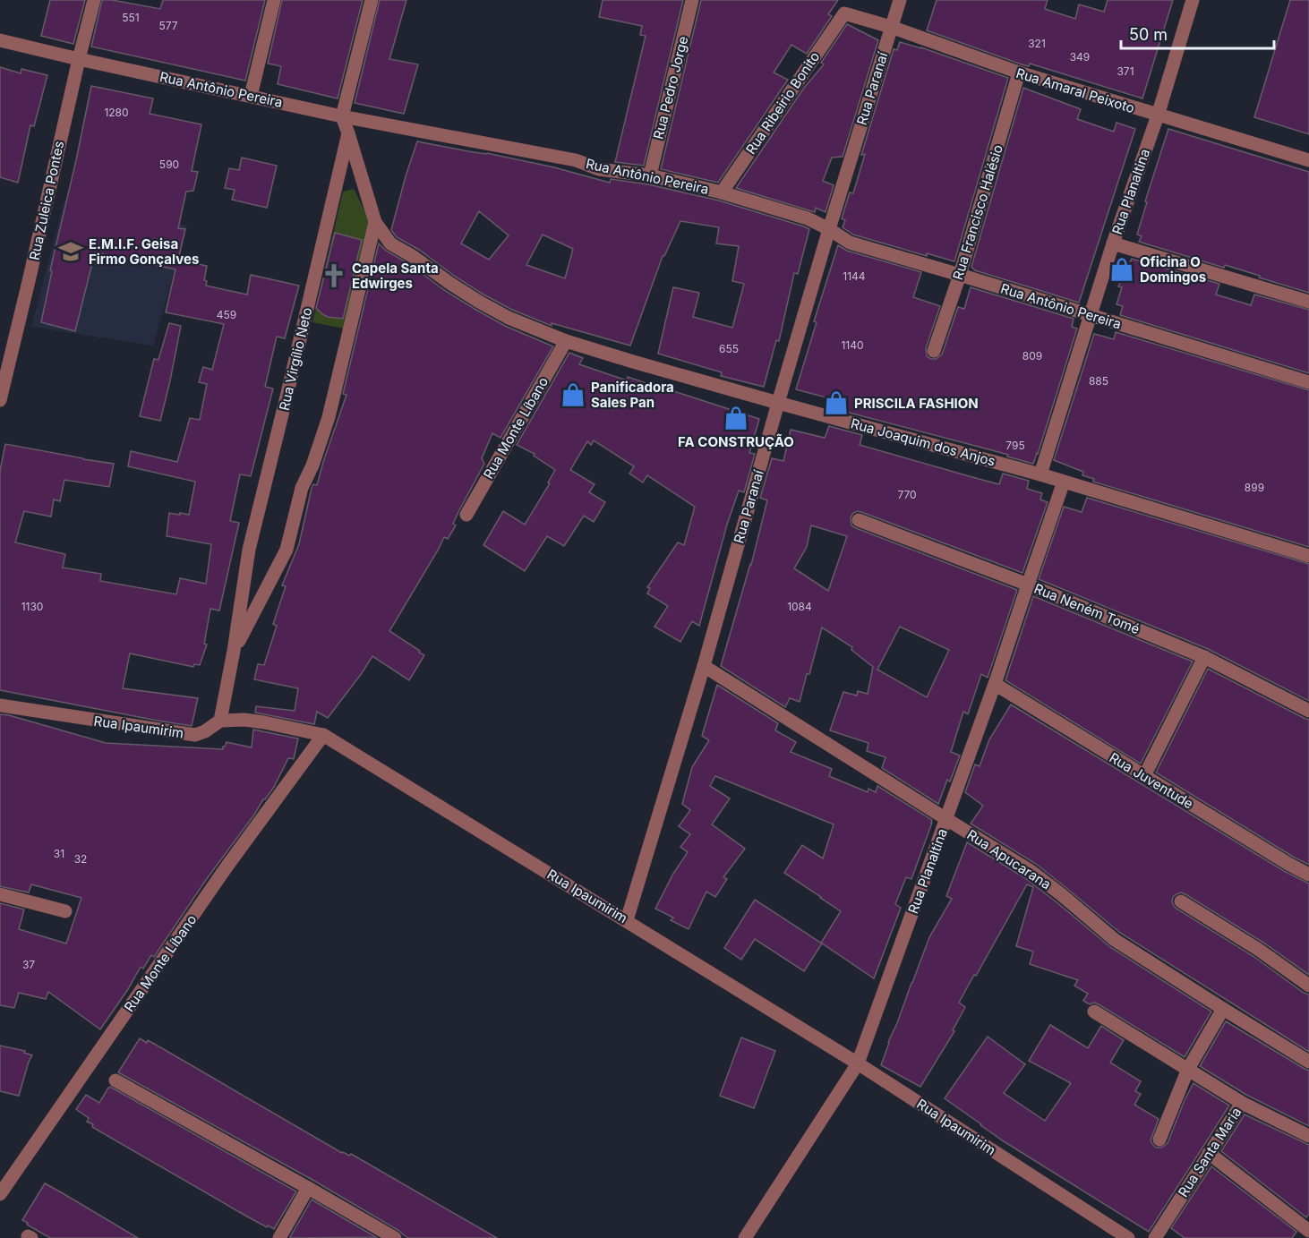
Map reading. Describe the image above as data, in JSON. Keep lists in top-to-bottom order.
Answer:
{
  "streets": {
    "street": [
      "Rua Pedro Jorge",
      "Rua Paranaí",
      "Rua Antônio Pereira",
      "Rua Amaral Peixoto",
      "Rua Ribeirio Bonito",
      "Rua Planaltina",
      "Rua Zuleica Pontes",
      "Rua Francisco Halésio",
      "Rua Virgílio Neto",
      "Rua Monte Líbano",
      "Rua Joaquim dos Anjos",
      "Rua Neném Tomé",
      "Rua Ipaumirim",
      "Rua Juventude",
      "Rua Apucarana",
      "Rua Santa Maria"
    ]
  },
  "crossings": [
    ["Rua Pedro Jorge", "Rua Antônio Pereira"],
    ["Rua Paranaí", "Rua Antônio Pereira"],
    ["Rua Paranaí", "Rua Amaral Peixoto"],
    ["Rua Paranaí", "Rua Joaquim dos Anjos"],
    ["Rua Paranaí", "Rua Ipaumirim"],
    ["Rua Paranaí", "Rua Apucarana"],
    ["Rua Antônio Pereira", "Rua Ribeirio Bonito"],
    ["Rua Antônio Pereira", "Rua Planaltina"],
    ["Rua Antônio Pereira", "Rua Zuleica Pontes"],
    ["Rua Antônio Pereira", "Rua Francisco Halésio"],
    ["Rua Amaral Peixoto", "Rua Ribeirio Bonito"],
    ["Rua Amaral Peixoto", "Rua Planaltina"],
    ["Rua Amaral Peixoto", "Rua Francisco Halésio"],
    ["Rua Planaltina", "Rua Joaquim dos Anjos"],
    ["Rua Planaltina", "Rua Neném Tomé"],
    ["Rua Planaltina", "Rua Ipaumirim"],
    ["Rua Planaltina", "Rua Juventude"],
    ["Rua Planaltina", "Rua Apucarana"],
    ["Rua Virgílio Neto", "Rua Joaquim dos Anjos"],
    ["Rua Virgílio Neto", "Rua Ipaumirim"],
    ["Rua Monte Líbano", "Rua Joaquim dos Anjos"],
    ["Rua Monte Líbano", "Rua Ipaumirim"]
  ],
  "places": {
    "school or university": ["E.M.I.F. Geisa Firmo Gonçalves"],
    "shop": [
      "Oficina O Domingos",
      "Panificadora Sales Pan",
      "PRISCILA FASHION",
      "FA CONSTRUÇÃO"
    ],
    "church": ["Capela Santa Edwirges"]
  },
  "house_numbers": [
    "551",
    "577",
    "321",
    "349",
    "371",
    "1280",
    "590",
    "1144",
    "459",
    "1140",
    "655",
    "809",
    "885",
    "795",
    "899",
    "770",
    "1130",
    "1084",
    "31",
    "32",
    "37"
  ],
  "scale_bar": "50 m"
}
